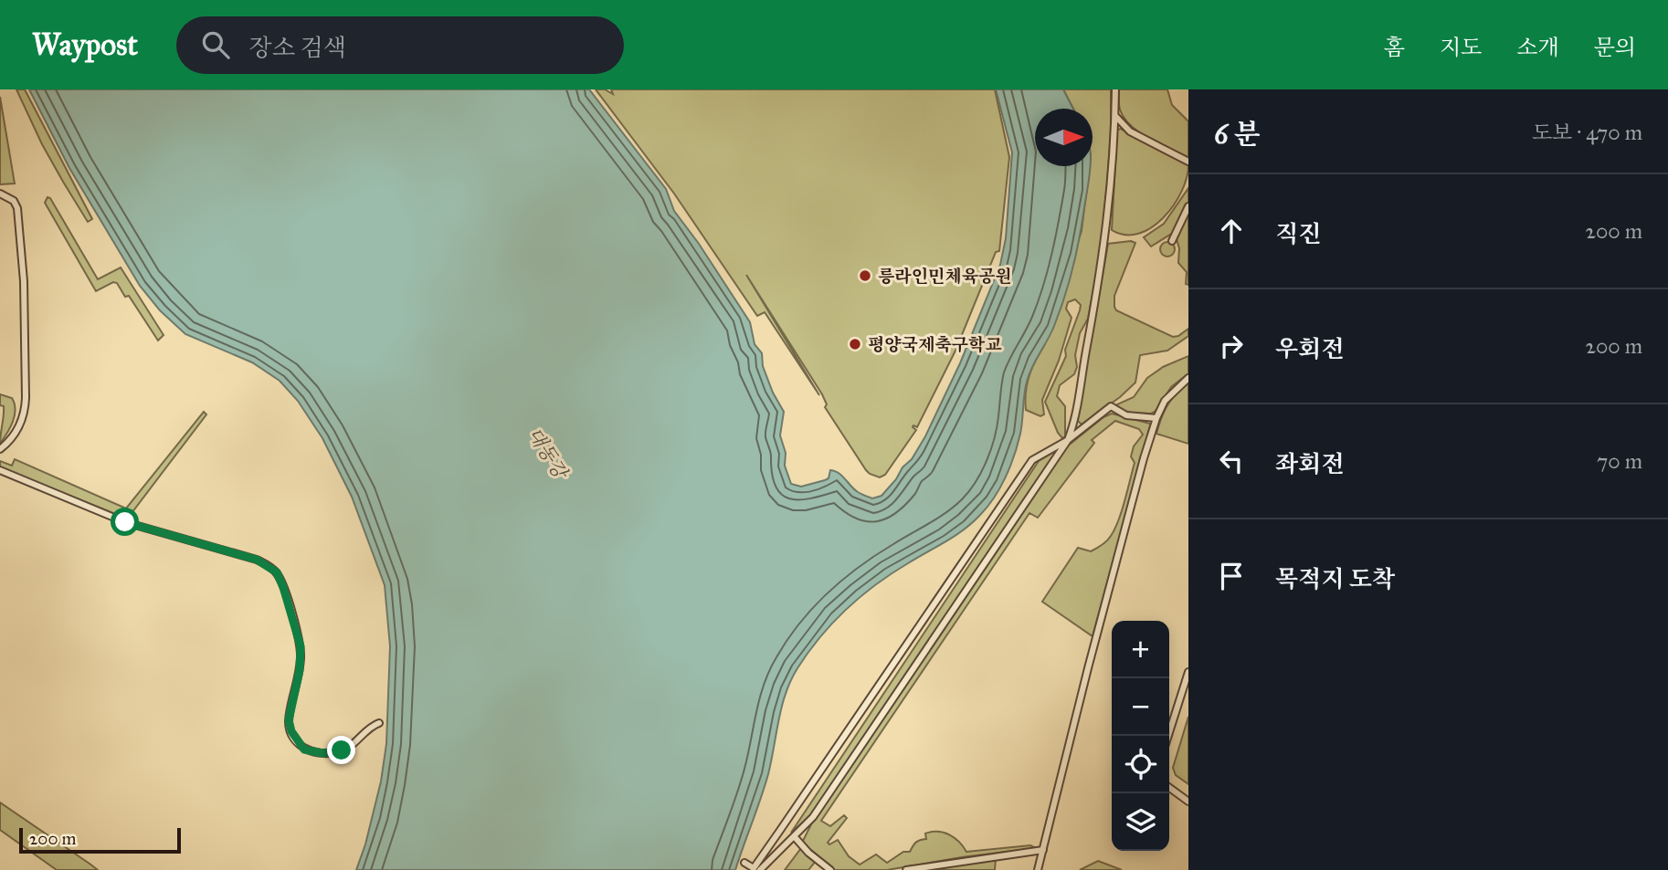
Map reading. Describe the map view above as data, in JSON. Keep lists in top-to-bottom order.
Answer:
{
  "water": ["대동강"],
  "places": ["릉라인민체육공원", "평양국제축구학교"],
  "scale_bar": "200 m",
  "north": "right",
  "page": {
    "header": "Waypost",
    "search": "장소 검색",
    "nav": [
      "홈",
      "지도",
      "소개",
      "문의"
    ],
    "heading": ["6 분", "도보 · 470 m"],
    "list": [
      ["직진", "200 m"],
      ["우회전", "200 m"],
      ["좌회전", "70 m"],
      "목적지 도착"
    ],
    "map_buttons": ["+", "−"],
    "scale": "200 m"
  }
}
